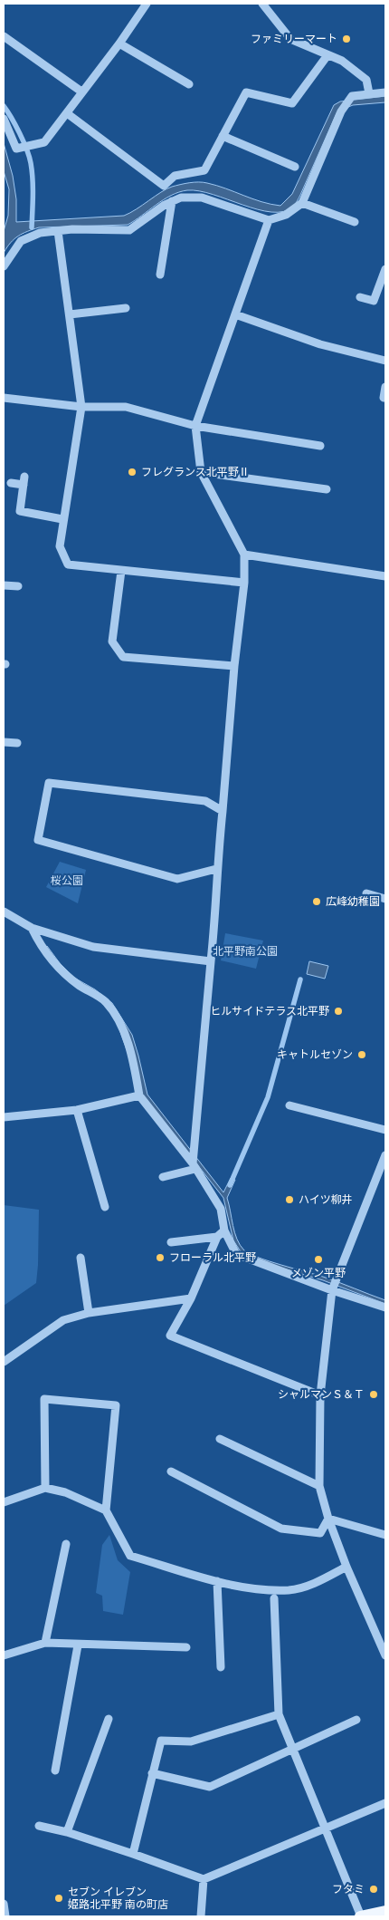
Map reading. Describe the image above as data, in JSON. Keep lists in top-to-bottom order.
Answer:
{
  "parks": ["桜公園", "北平野南公園"],
  "places": [
    "ファミリーマート",
    "フレグランス北平野Ⅱ",
    "広峰幼稚園",
    "ヒルサイドテラス北平野",
    "キャトルセゾン",
    "ハイツ柳井",
    "フローラル北平野",
    "メゾン平野",
    "シャルマンＳ＆Ｔ",
    "フタミ",
    "セブン イレブン 姫路北平野 南の町店"
  ]
}
